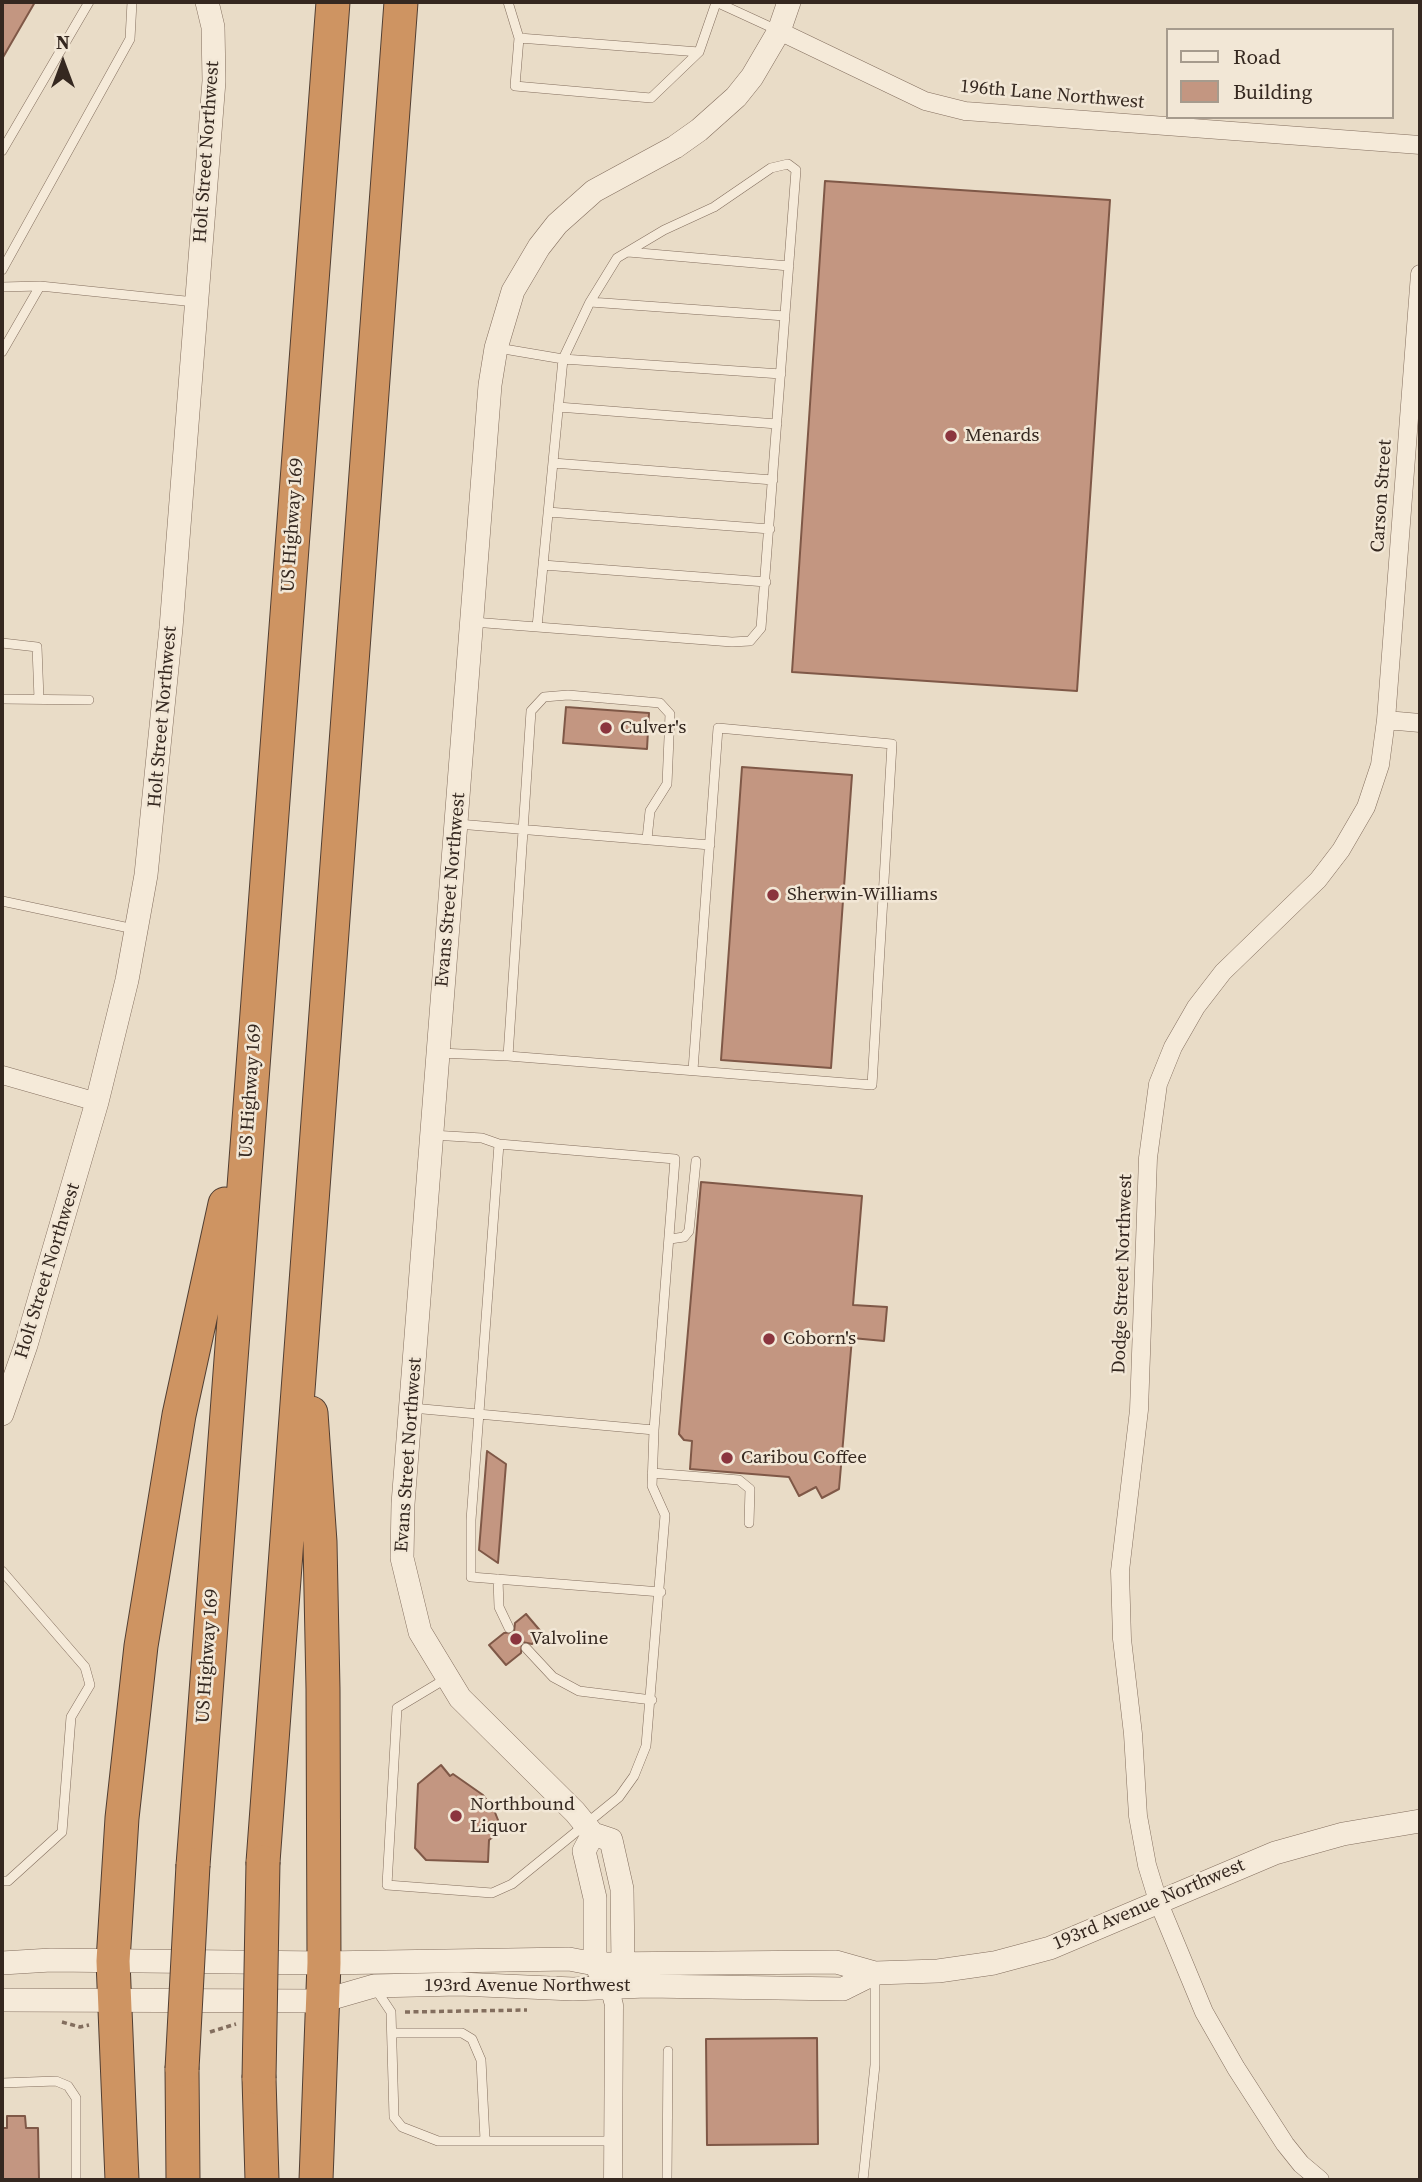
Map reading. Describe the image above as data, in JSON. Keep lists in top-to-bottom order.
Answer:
{
  "streets": {
    "highway": ["US Highway 169"],
    "street": [
      "196th Lane Northwest",
      "Holt Street Northwest",
      "Carson Street",
      "Evans Street Northwest",
      "Dodge Street Northwest",
      "193rd Avenue Northwest"
    ]
  },
  "crossings": [
    ["196th Lane Northwest", "Evans Street Northwest"],
    ["Carson Street", "Dodge Street Northwest"],
    ["Evans Street Northwest", "193rd Avenue Northwest"],
    ["Dodge Street Northwest", "193rd Avenue Northwest"]
  ],
  "places": [
    "Menards",
    "Culver's",
    "Sherwin-Williams",
    "Coborn's",
    "Caribou Coffee",
    "Valvoline",
    "Northbound Liquor"
  ],
  "legend": ["Road", "Building"],
  "north": "top"
}
